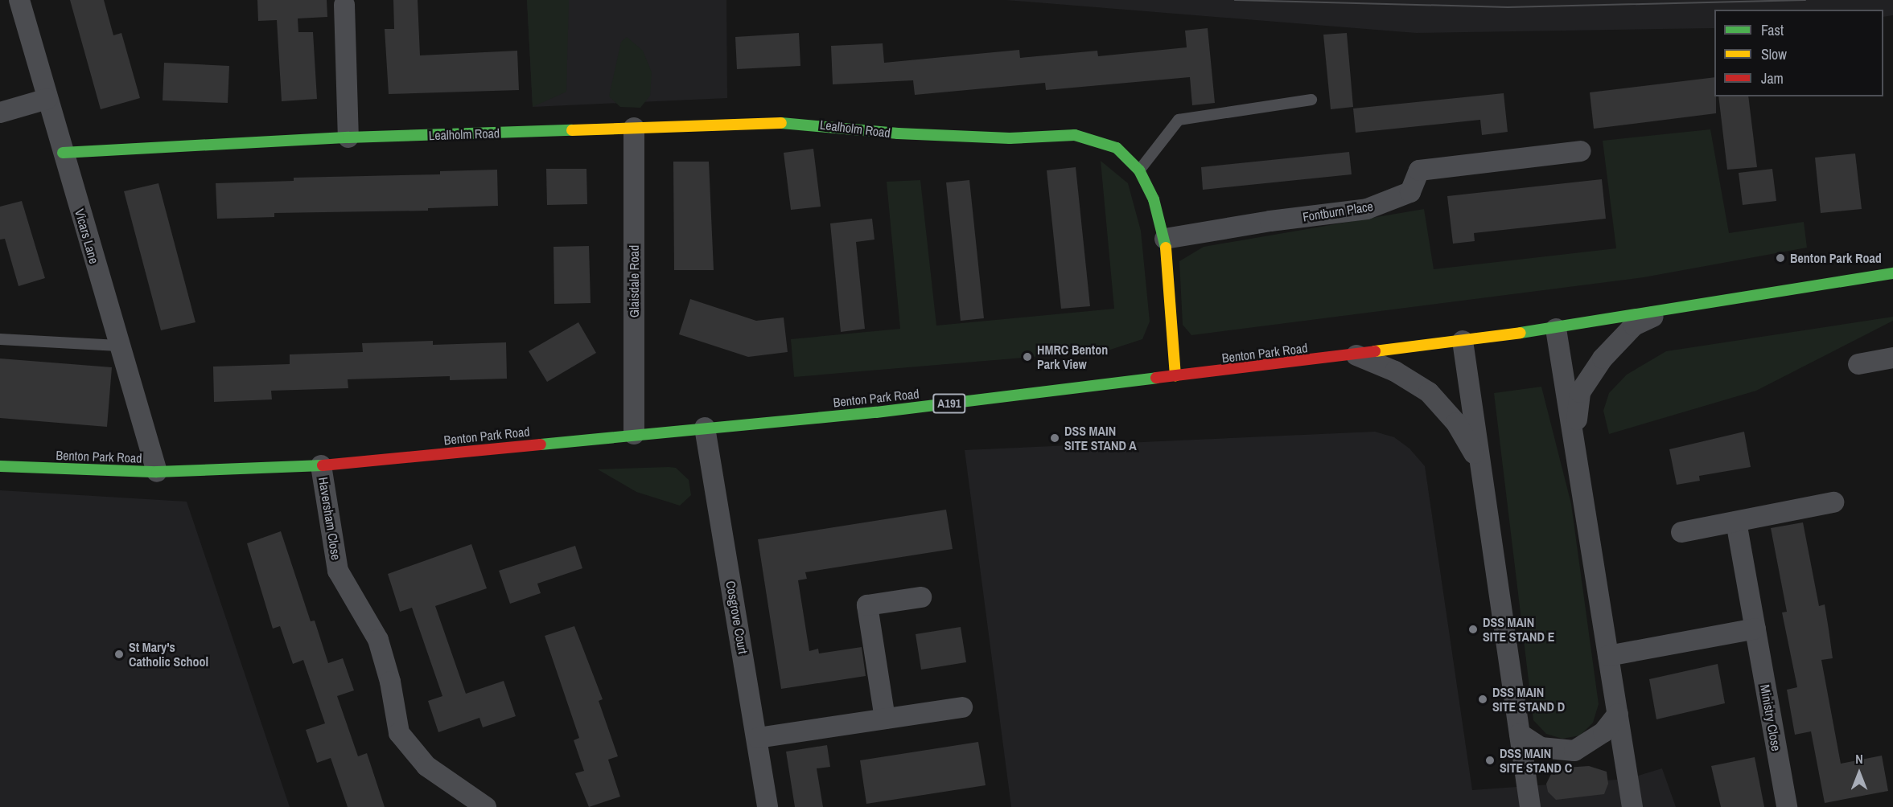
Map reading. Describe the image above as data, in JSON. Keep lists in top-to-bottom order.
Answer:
{
  "streets": {
    "main road": ["Lealholm Road", "Benton Park Road", "A191"],
    "street": [
      "Fontburn Place",
      "Vicars Lane",
      "Glaisdale Road",
      "Haversham Close",
      "Cosgrove Court",
      "Ministry Close"
    ]
  },
  "crossings": [
    ["Lealholm Road", "Fontburn Place"],
    ["Lealholm Road", "Vicars Lane"],
    ["Lealholm Road", "Glaisdale Road"],
    ["Lealholm Road", "Benton Park Road"],
    ["Vicars Lane", "Benton Park Road"],
    ["Glaisdale Road", "Benton Park Road"],
    ["Benton Park Road", "Haversham Close"],
    ["Benton Park Road", "Cosgrove Court"]
  ],
  "places": [
    "Benton Park Road",
    "HMRC Benton Park View",
    "DSS MAIN SITE STAND A",
    "DSS MAIN SITE STAND E",
    "St Mary's Catholic School",
    "DSS MAIN SITE STAND D",
    "DSS MAIN SITE STAND C"
  ],
  "legend": ["Fast", "Slow", "Jam"],
  "north": "top"
}
